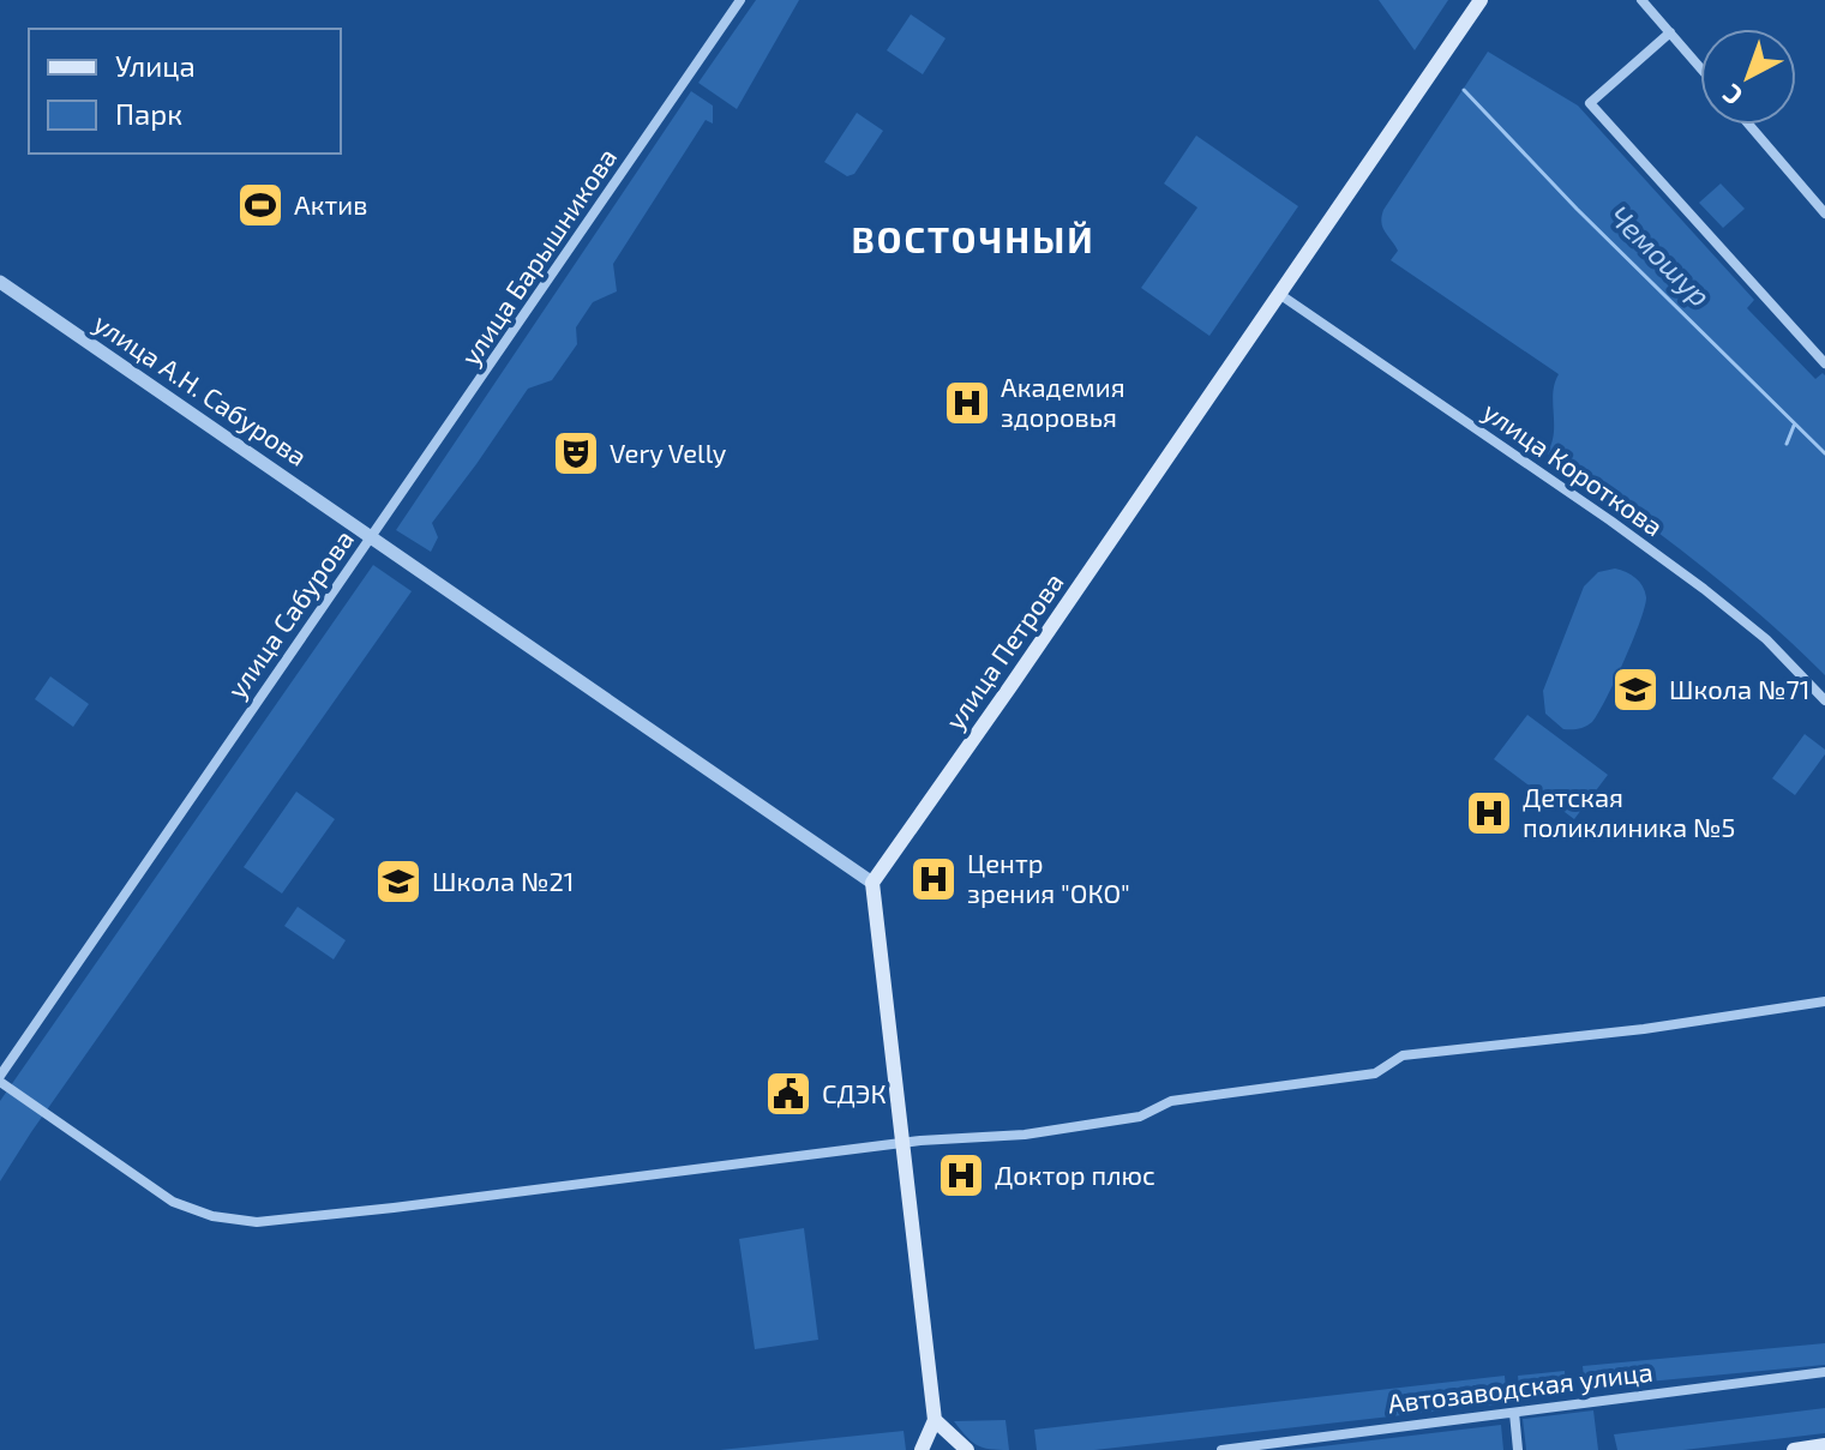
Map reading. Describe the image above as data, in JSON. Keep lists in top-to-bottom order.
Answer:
{
  "streets": {
    "main road": ["улица Петрова"],
    "street": [
      "улица Барышникова",
      "улица А.Н. Сабурова",
      "улица Короткова",
      "улица Сабурова",
      "Автозаводская улица"
    ]
  },
  "crossings": [
    ["улица Барышникова", "улица А.Н. Сабурова"],
    ["улица Барышникова", "улица Сабурова"],
    ["улица А.Н. Сабурова", "улица Сабурова"],
    ["улица Короткова", "улица Петрова"],
    ["улица Сабурова", "улица Петрова"]
  ],
  "districts": ["ВОСТОЧНЫЙ"],
  "water": ["Чемошур"],
  "places": {
    "sports": ["Актив"],
    "hospital": [
      "Академия здоровья",
      "Детская поликлиника №5",
      "Центр зрения \"ОКО\"",
      "Доктор плюс"
    ],
    "theatre": ["Very Velly"],
    "school or university": ["Школа №71", "Школа №21"],
    "public building": ["СДЭК"]
  },
  "legend": ["Улица", "Парк"],
  "north": "bottom left"
}
